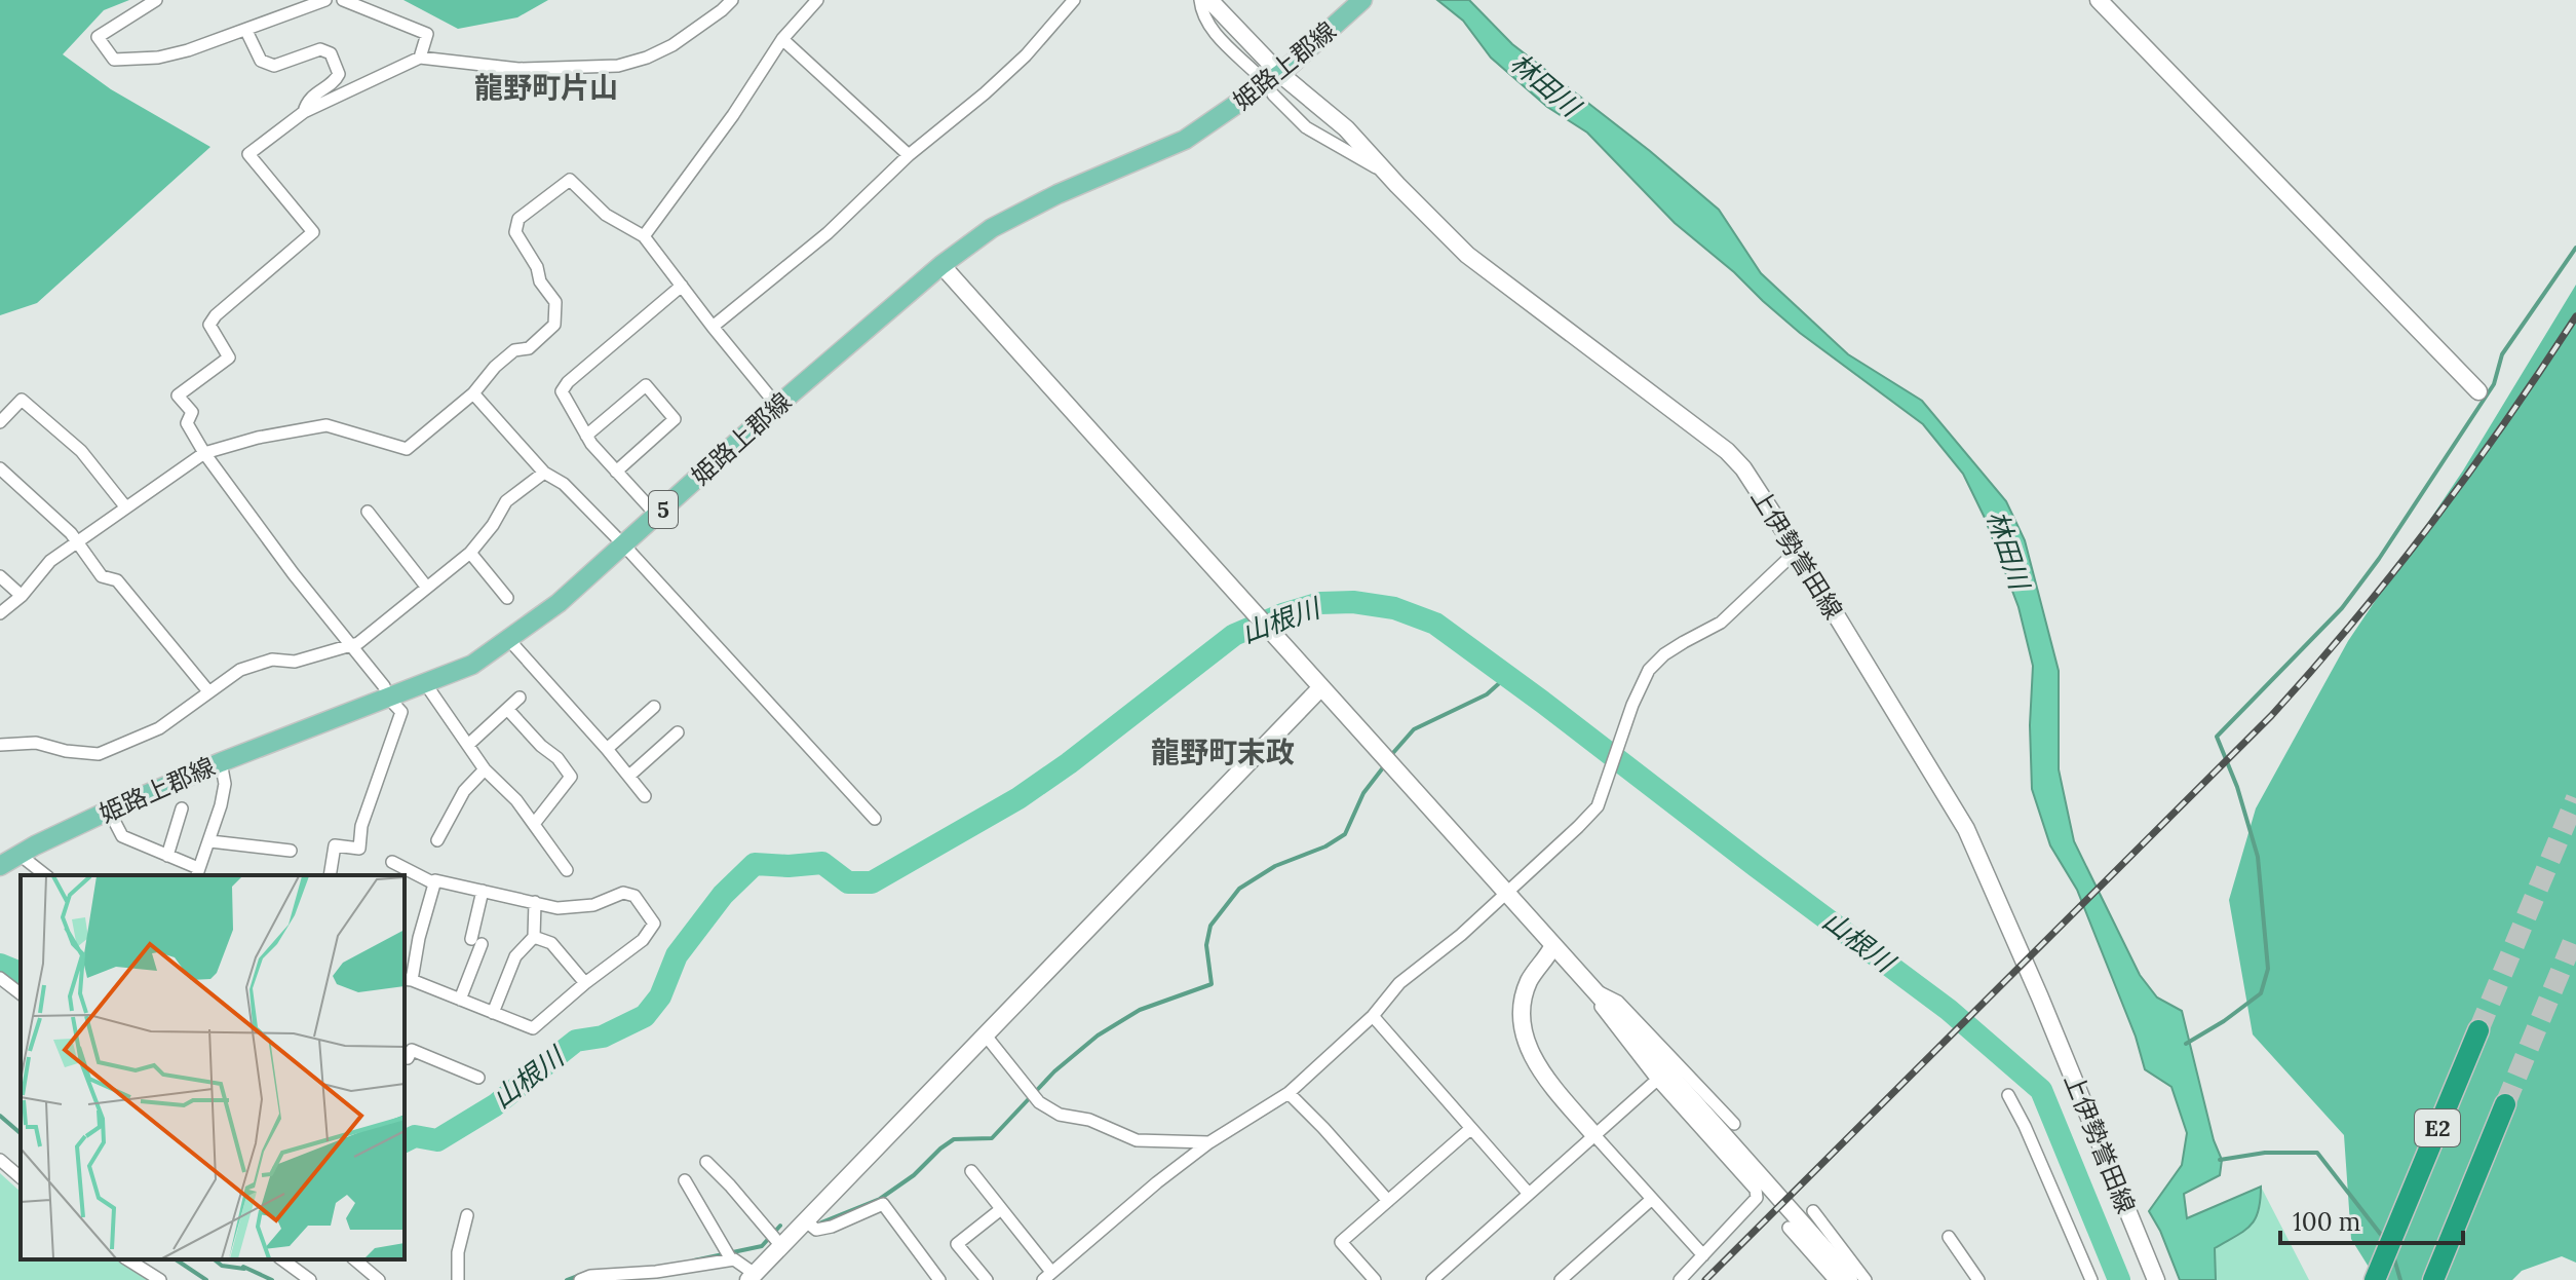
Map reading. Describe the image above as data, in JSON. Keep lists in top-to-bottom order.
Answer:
{
  "streets": {
    "highway": ["E2"],
    "main road": ["姫路上郡線", "5"],
    "street": ["上伊勢誉田線"]
  },
  "crossings": [
    ["姫路上郡線", "上伊勢誉田線"]
  ],
  "districts": ["龍野町片山", "龍野町末政"],
  "water": ["林田川", "山根川"],
  "scale_bar": "100 m"
}
